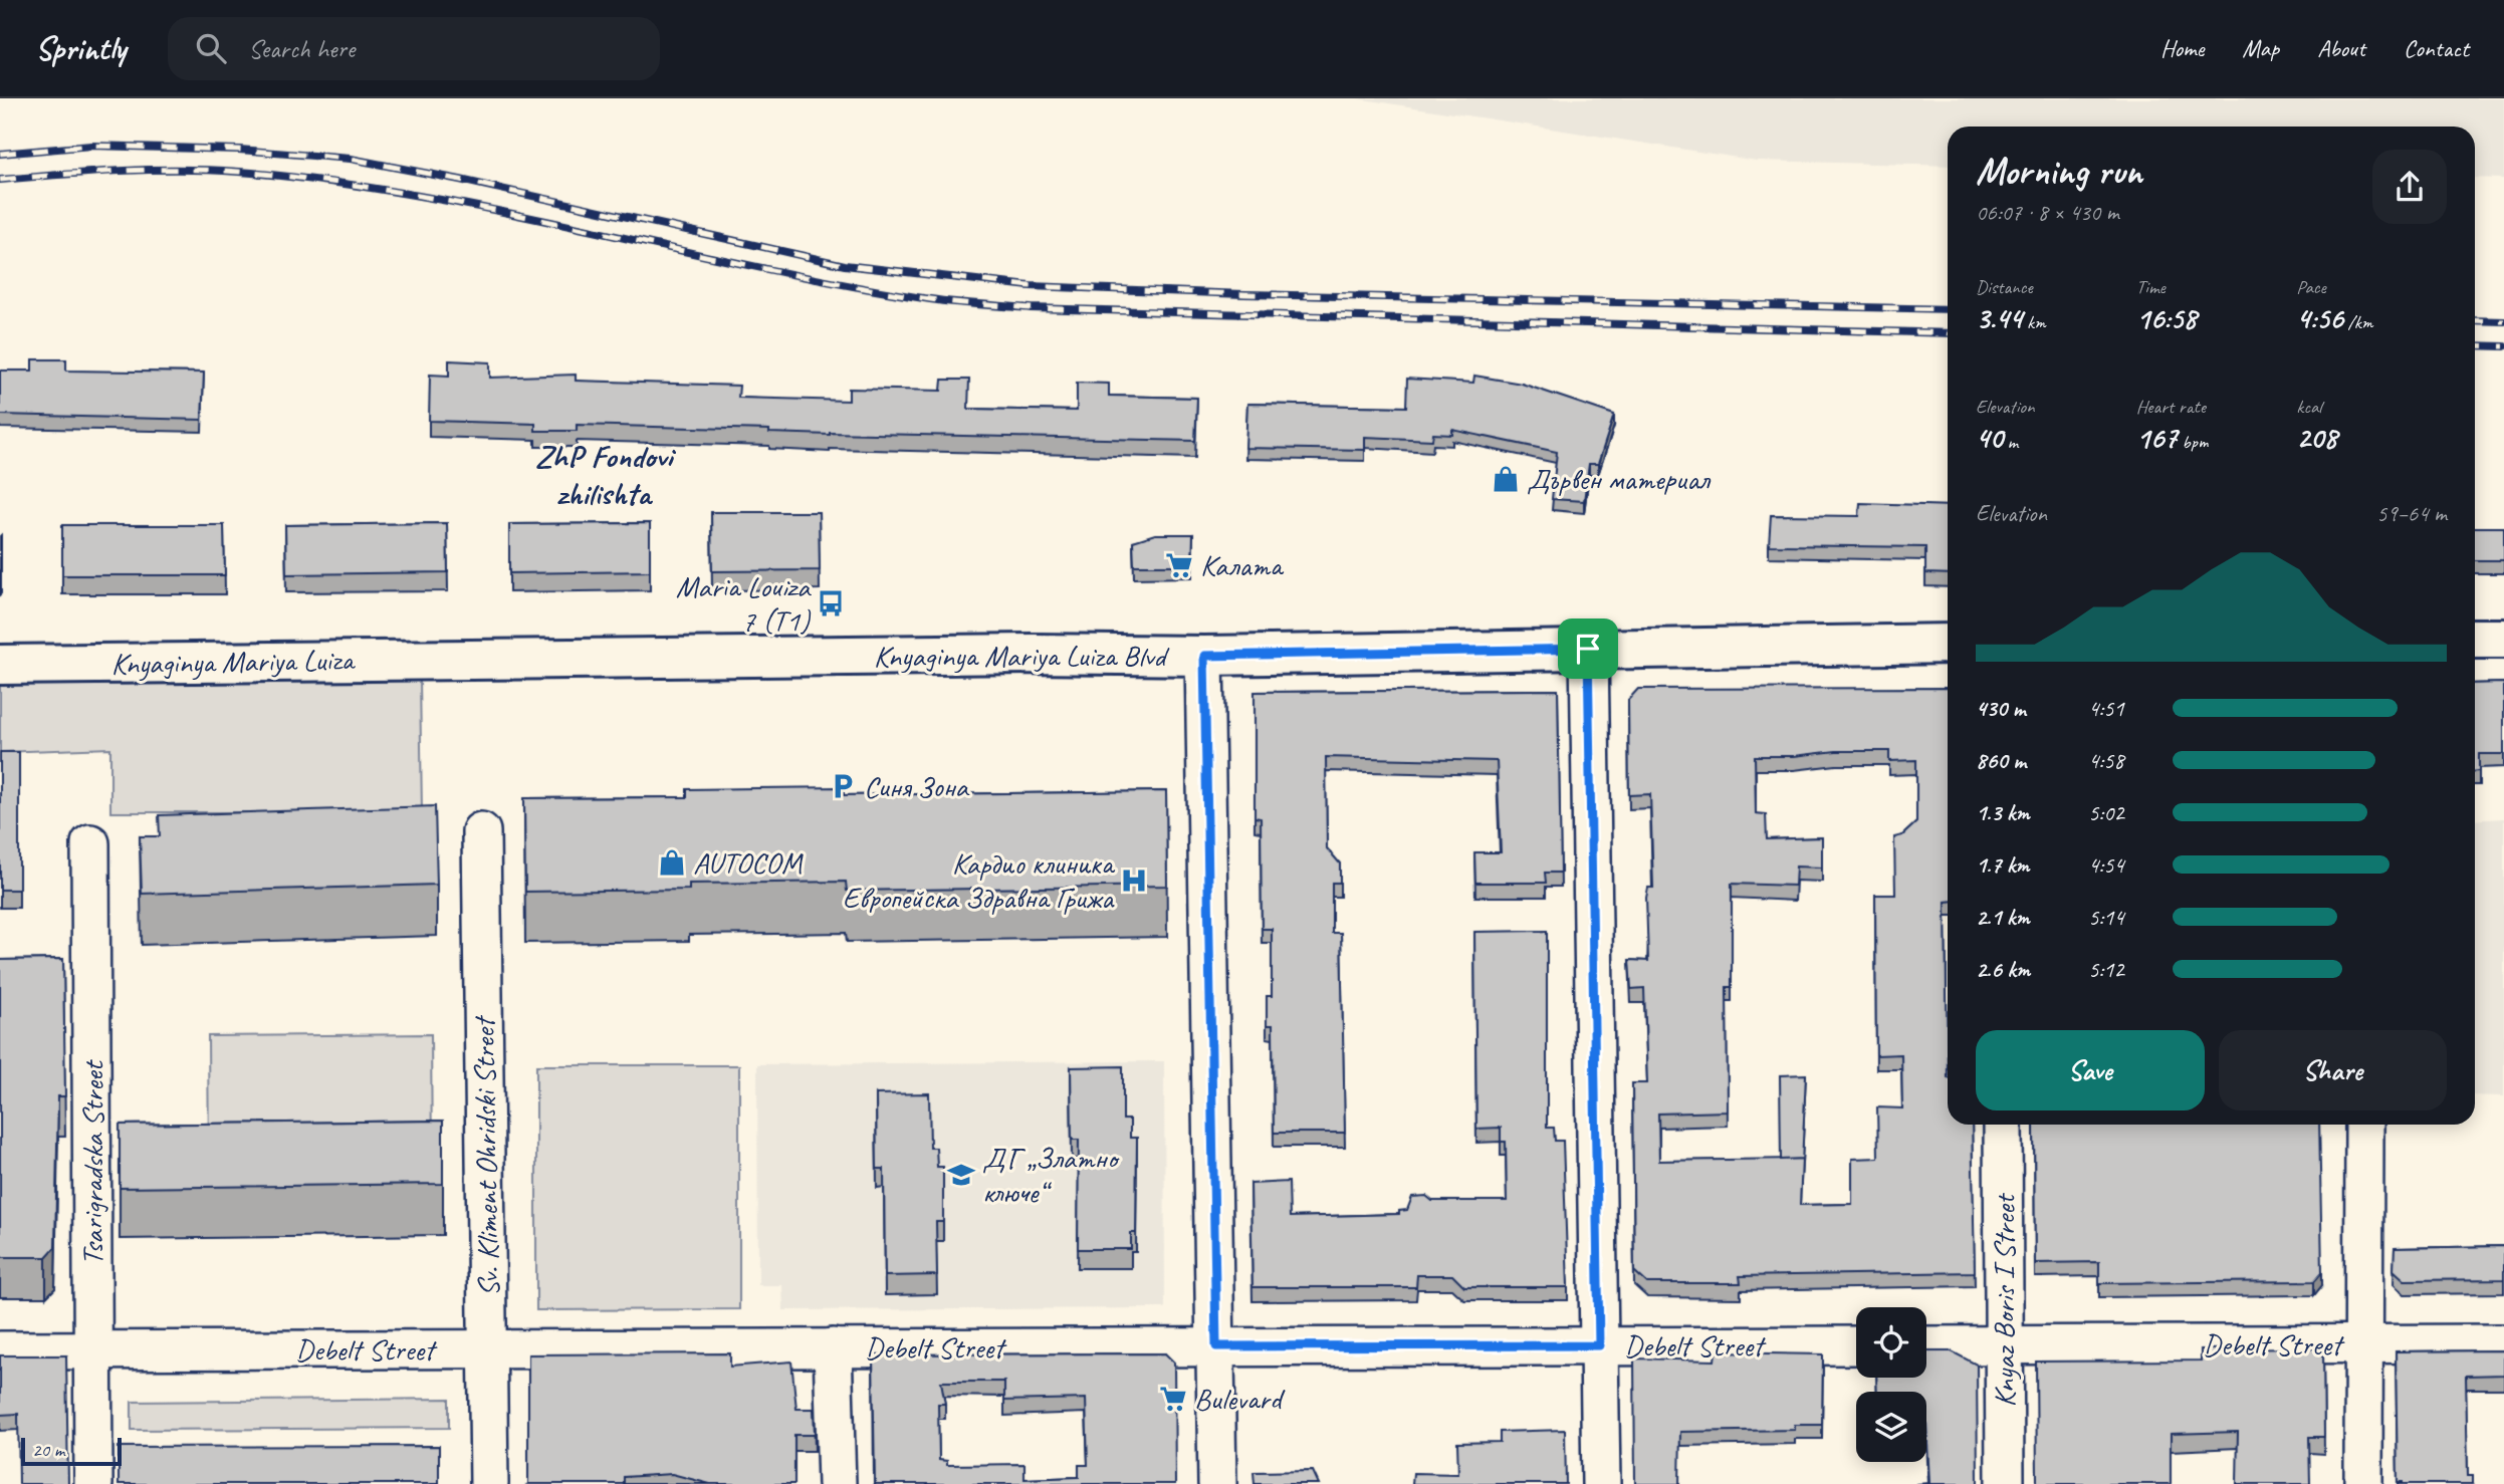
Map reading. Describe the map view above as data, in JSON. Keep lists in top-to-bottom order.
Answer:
{
  "streets": {
    "main road": ["Knyaginya Mariya Luiza Blvd", "Knyaginya Mariya Luiza"],
    "street": [
      "Sv. Kliment Ohridski Street",
      "Tsarigradska Street",
      "Knyaz Boris I Street",
      "Debelt Street"
    ]
  },
  "crossings": [
    ["Knyaginya Mariya Luiza Blvd", "Knyaginya Mariya Luiza"],
    ["Sv. Kliment Ohridski Street", "Debelt Street"],
    ["Tsarigradska Street", "Debelt Street"],
    ["Knyaz Boris I Street", "Debelt Street"]
  ],
  "districts": ["ZhP Fondovi zhilishta"],
  "places": {
    "shop": ["Дървен материал", "AUTOCOM"],
    "supermarket": ["Калата", "Bulevard"],
    "bus stop": ["Maria Louiza 7 (T1)"],
    "parking": ["Синя Зона"],
    "hospital": ["Кардио клиника Европейска Здравна Грижа"],
    "school or university": ["ДГ „Златно ключе“"]
  },
  "scale_bar": "20 m",
  "page": {
    "header": "Sprintly",
    "search": "Search here",
    "nav": [
      "Home",
      "Map",
      "About",
      "Contact"
    ],
    "heading": ["Morning run", "06:07 · 8 × 430 m"],
    "stats": [
      ["Distance", "3.44 km"],
      ["Time", "16:58"],
      ["Pace", "4:56 /km"],
      ["Elevation", "40 m"],
      ["Heart rate", "167 bpm"],
      ["kcal", "208"]
    ],
    "chart": ["Elevation", "59–64 m"],
    "list": [
      {
        "name": "430 m",
        "note": "4:51"
      },
      {
        "name": "860 m",
        "note": "4:58"
      },
      {
        "name": "1.3 km",
        "note": "5:02"
      },
      {
        "name": "1.7 km",
        "note": "4:54"
      },
      {
        "name": "2.1 km",
        "note": "5:14"
      },
      {
        "name": "2.6 km",
        "note": "5:12"
      }
    ],
    "buttons": ["Save", "Share"],
    "scale": "20 m"
  }
}
